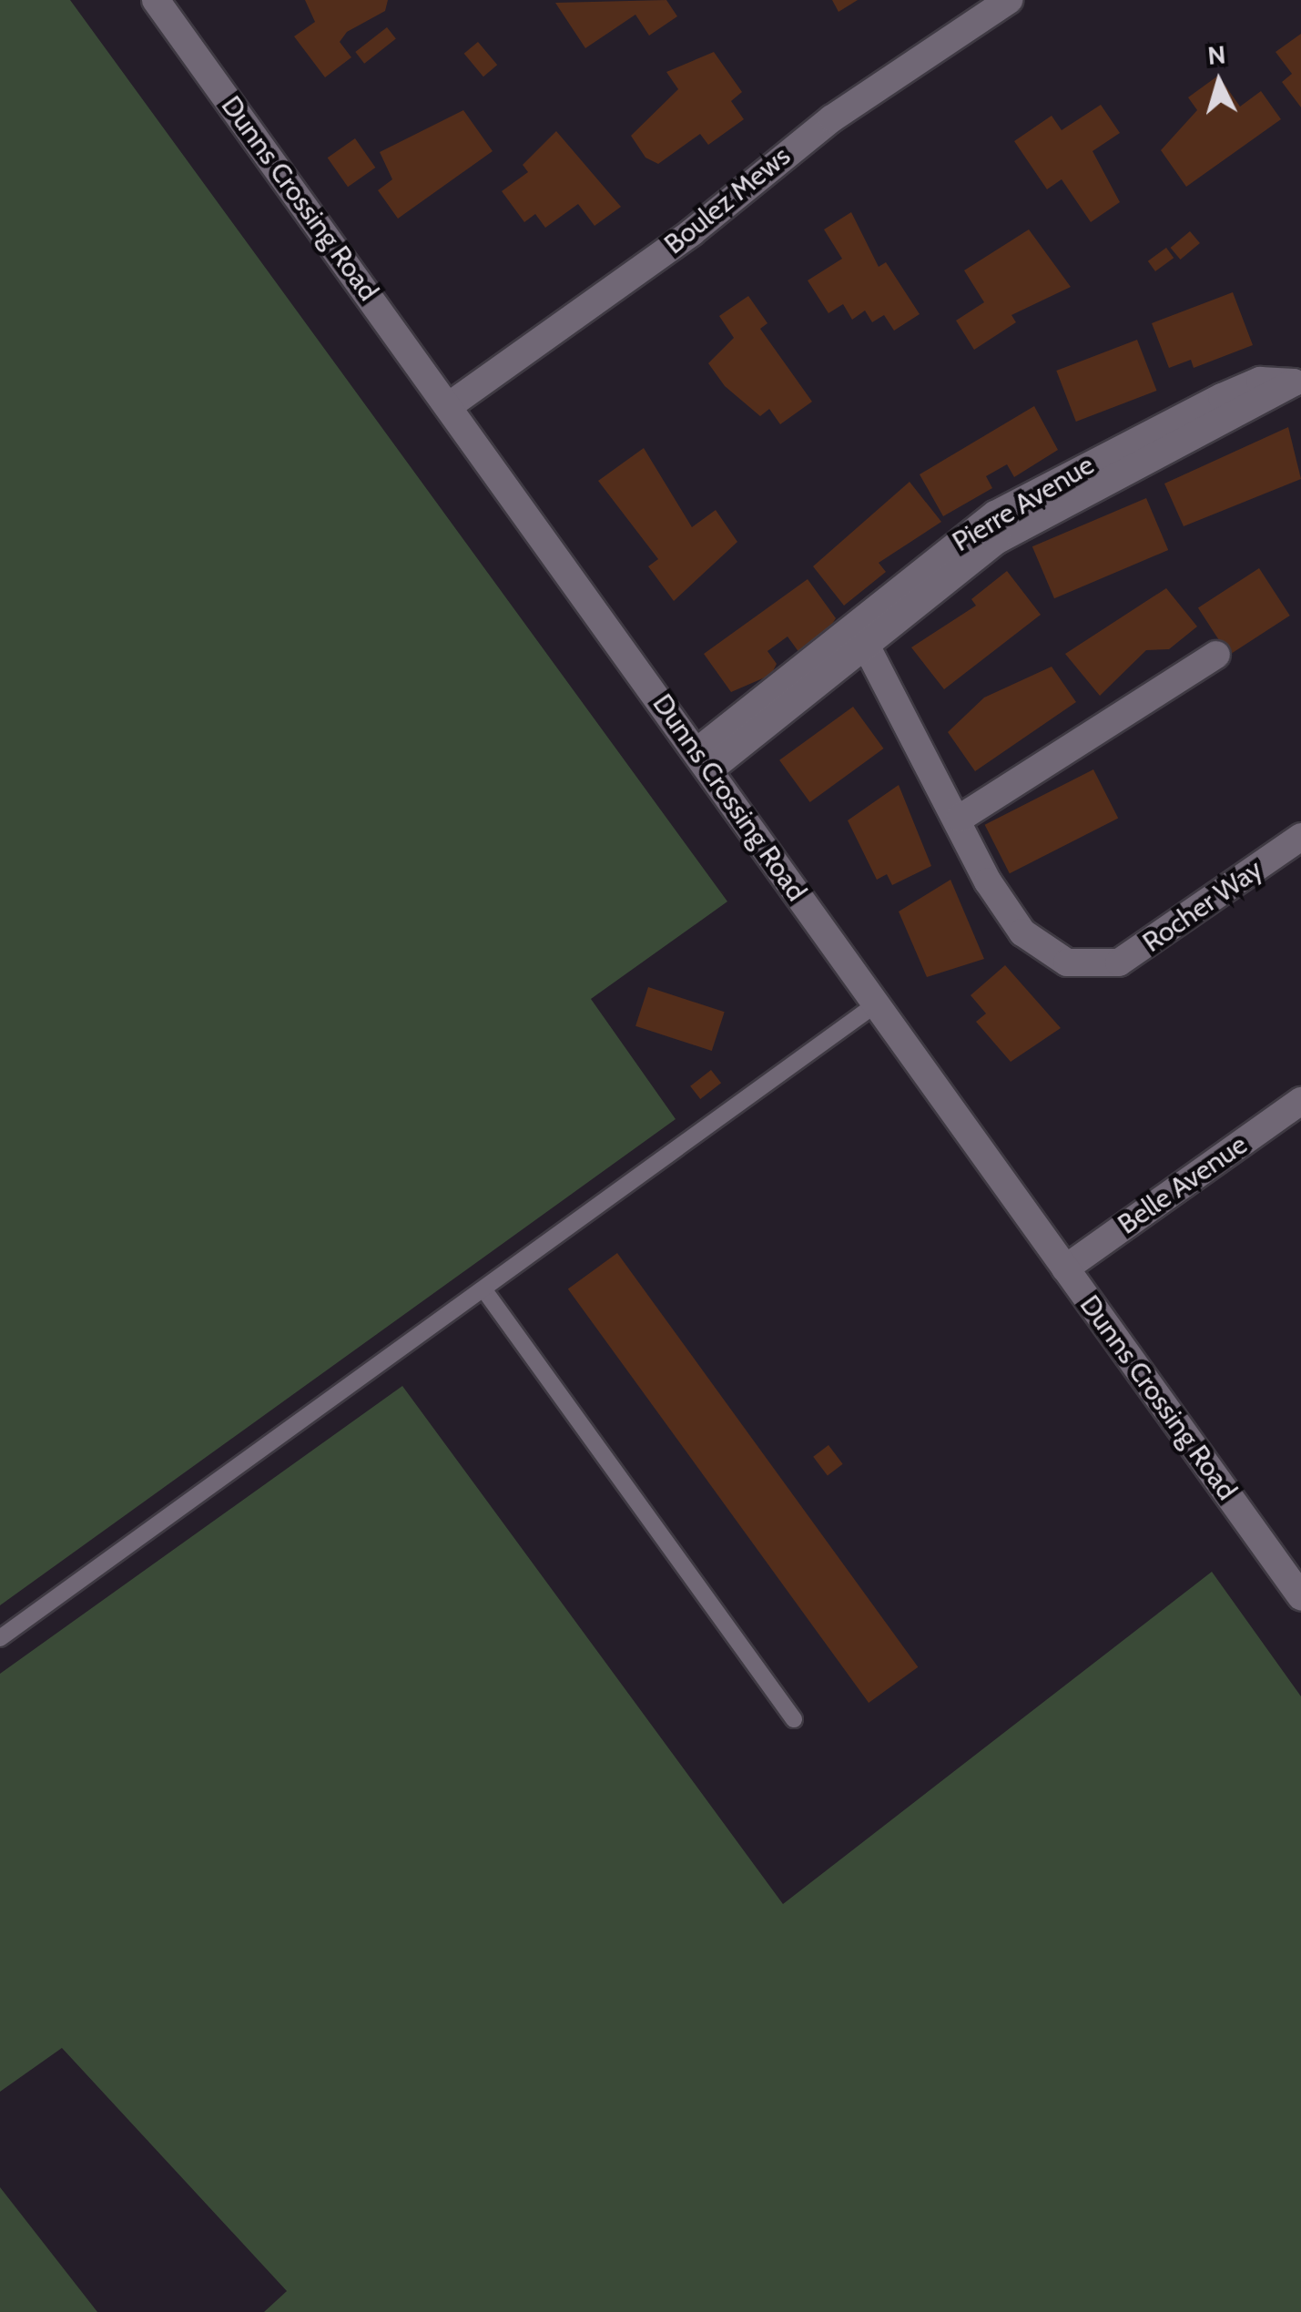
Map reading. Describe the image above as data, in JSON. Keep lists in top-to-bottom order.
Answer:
{
  "streets": {
    "street": [
      "Dunns Crossing Road",
      "Boulez Mews",
      "Pierre Avenue",
      "Rocher Way",
      "Belle Avenue"
    ]
  },
  "crossings": [
    ["Dunns Crossing Road", "Boulez Mews"],
    ["Dunns Crossing Road", "Pierre Avenue"],
    ["Dunns Crossing Road", "Belle Avenue"],
    ["Pierre Avenue", "Rocher Way"]
  ],
  "north": "top"
}
